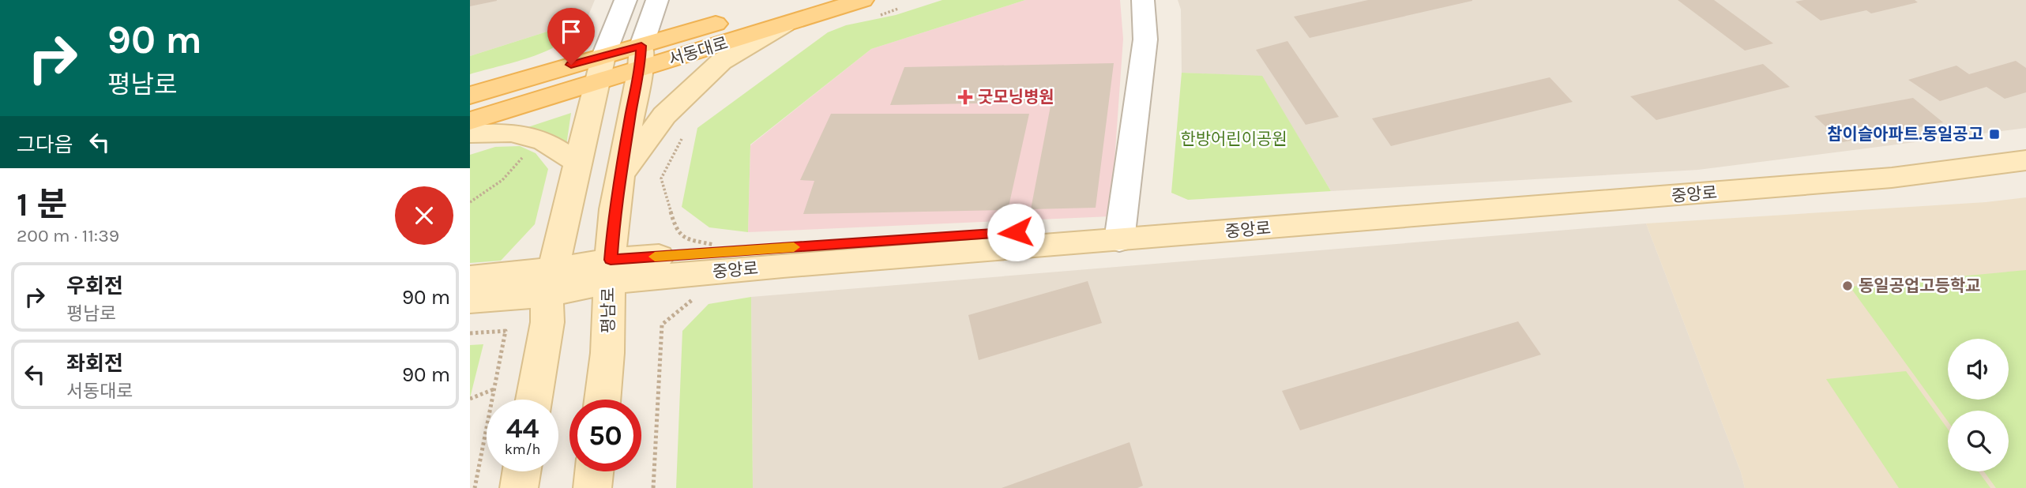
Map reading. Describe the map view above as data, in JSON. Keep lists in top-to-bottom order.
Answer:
{
  "streets": {
    "main road": ["서동대로", "중앙로", "평남로"]
  },
  "crossings": [
    ["서동대로", "평남로"],
    ["중앙로", "평남로"]
  ],
  "parks": ["한방어린이공원"],
  "places": {
    "health": ["굿모닝병원"],
    "transit": ["참이슬아파트.동일공고"],
    "other": ["동일공업고등학교"]
  },
  "page": {
    "turn": ["90 m", "평남로"],
    "then": "그다음",
    "heading": ["1 분", "200 m · 11:39"],
    "list": [
      {
        "name": "우회전",
        "note": "평남로",
        "value": "90 m"
      },
      {
        "name": "좌회전",
        "note": "서동대로",
        "value": "90 m"
      }
    ],
    "speed": "44 km/h",
    "limit": "50"
  }
}
